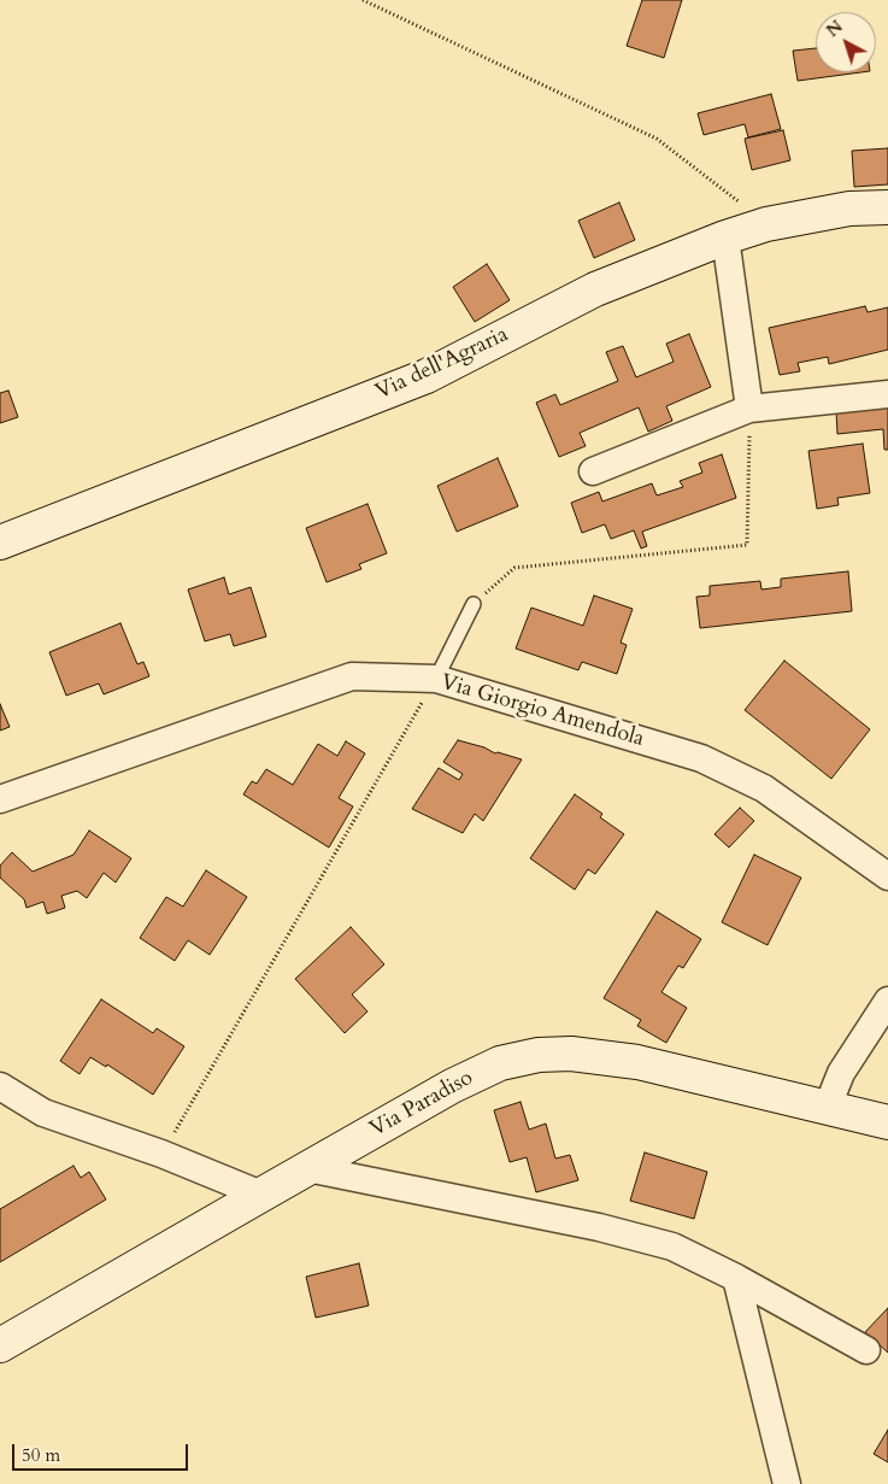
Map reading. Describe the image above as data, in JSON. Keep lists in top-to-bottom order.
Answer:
{
  "streets": {
    "main road": ["Via dell'Agraria", "Via Paradiso"],
    "street": ["Via Giorgio Amendola"]
  },
  "scale_bar": "50 m",
  "north": "top left"
}
